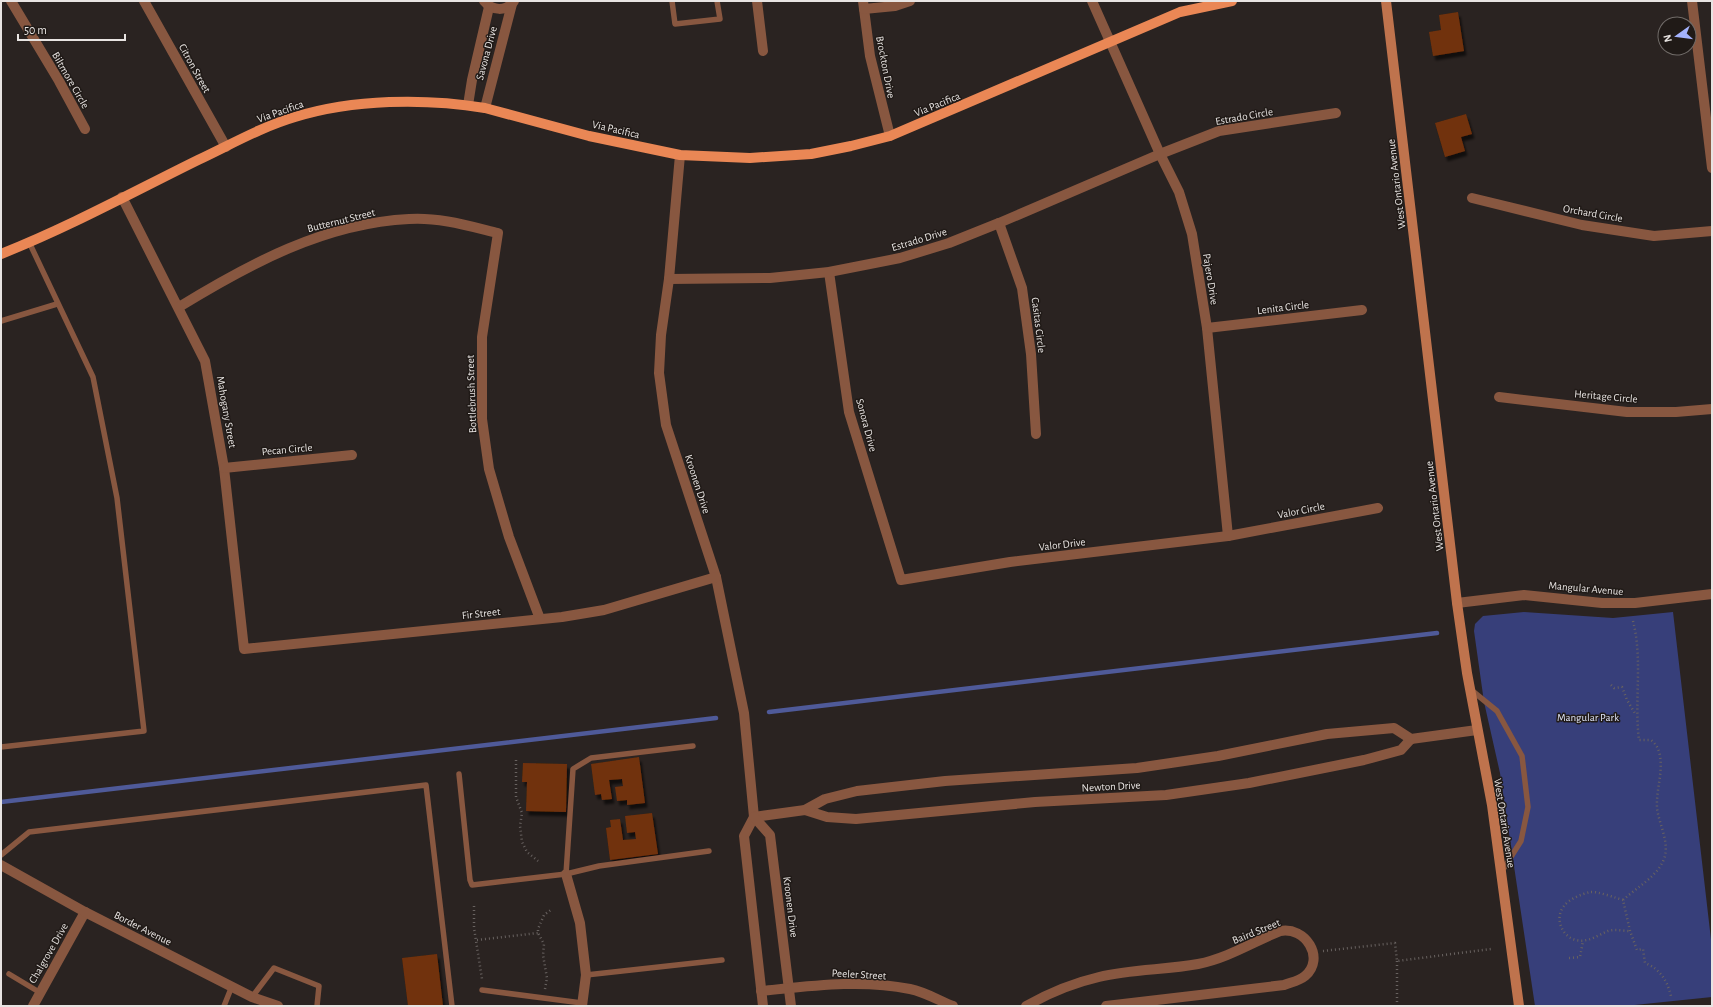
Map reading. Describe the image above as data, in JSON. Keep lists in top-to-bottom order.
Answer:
{
  "streets": {
    "main road": ["Via Pacifica", "West Ontario Avenue"],
    "street": [
      "Savona Drive",
      "Brockton Drive",
      "Citron Street",
      "Biltmore Circle",
      "Estrado Circle",
      "Orchard Circle",
      "Butternut Street",
      "Estrado Drive",
      "Pajero Drive",
      "Lenita Circle",
      "Casitas Circle",
      "Bottlebrush Street",
      "Heritage Circle",
      "Mahogany Street",
      "Sonora Drive",
      "Pecan Circle",
      "Kroonen Drive",
      "Valor Circle",
      "Valor Drive",
      "Mangular Avenue",
      "Fir Street",
      "Newton Drive",
      "Border Avenue",
      "Baird Street",
      "Chalgrove Drive",
      "Peeler Street"
    ]
  },
  "crossings": [
    ["Savona Drive", "Via Pacifica"],
    ["Brockton Drive", "Via Pacifica"],
    ["Citron Street", "Via Pacifica"],
    ["Via Pacifica", "Pajero Drive"],
    ["Via Pacifica", "Mahogany Street"],
    ["Via Pacifica", "Kroonen Drive"],
    ["Estrado Circle", "Estrado Drive"],
    ["Estrado Circle", "Pajero Drive"],
    ["West Ontario Avenue", "Mangular Avenue"],
    ["Butternut Street", "Bottlebrush Street"],
    ["Butternut Street", "Mahogany Street"],
    ["Estrado Drive", "Pajero Drive"],
    ["Estrado Drive", "Casitas Circle"],
    ["Estrado Drive", "Sonora Drive"],
    ["Estrado Drive", "Kroonen Drive"],
    ["Pajero Drive", "Lenita Circle"],
    ["Pajero Drive", "Valor Circle"],
    ["Pajero Drive", "Valor Drive"],
    ["Bottlebrush Street", "Fir Street"],
    ["Mahogany Street", "Pecan Circle"],
    ["Mahogany Street", "Fir Street"],
    ["Sonora Drive", "Valor Drive"],
    ["Kroonen Drive", "Fir Street"],
    ["Kroonen Drive", "Newton Drive"],
    ["Kroonen Drive", "Peeler Street"],
    ["Valor Circle", "Valor Drive"],
    ["Border Avenue", "Chalgrove Drive"]
  ],
  "parks": ["Mangular Park"],
  "scale_bar": "50 m",
  "north": "left"
}
